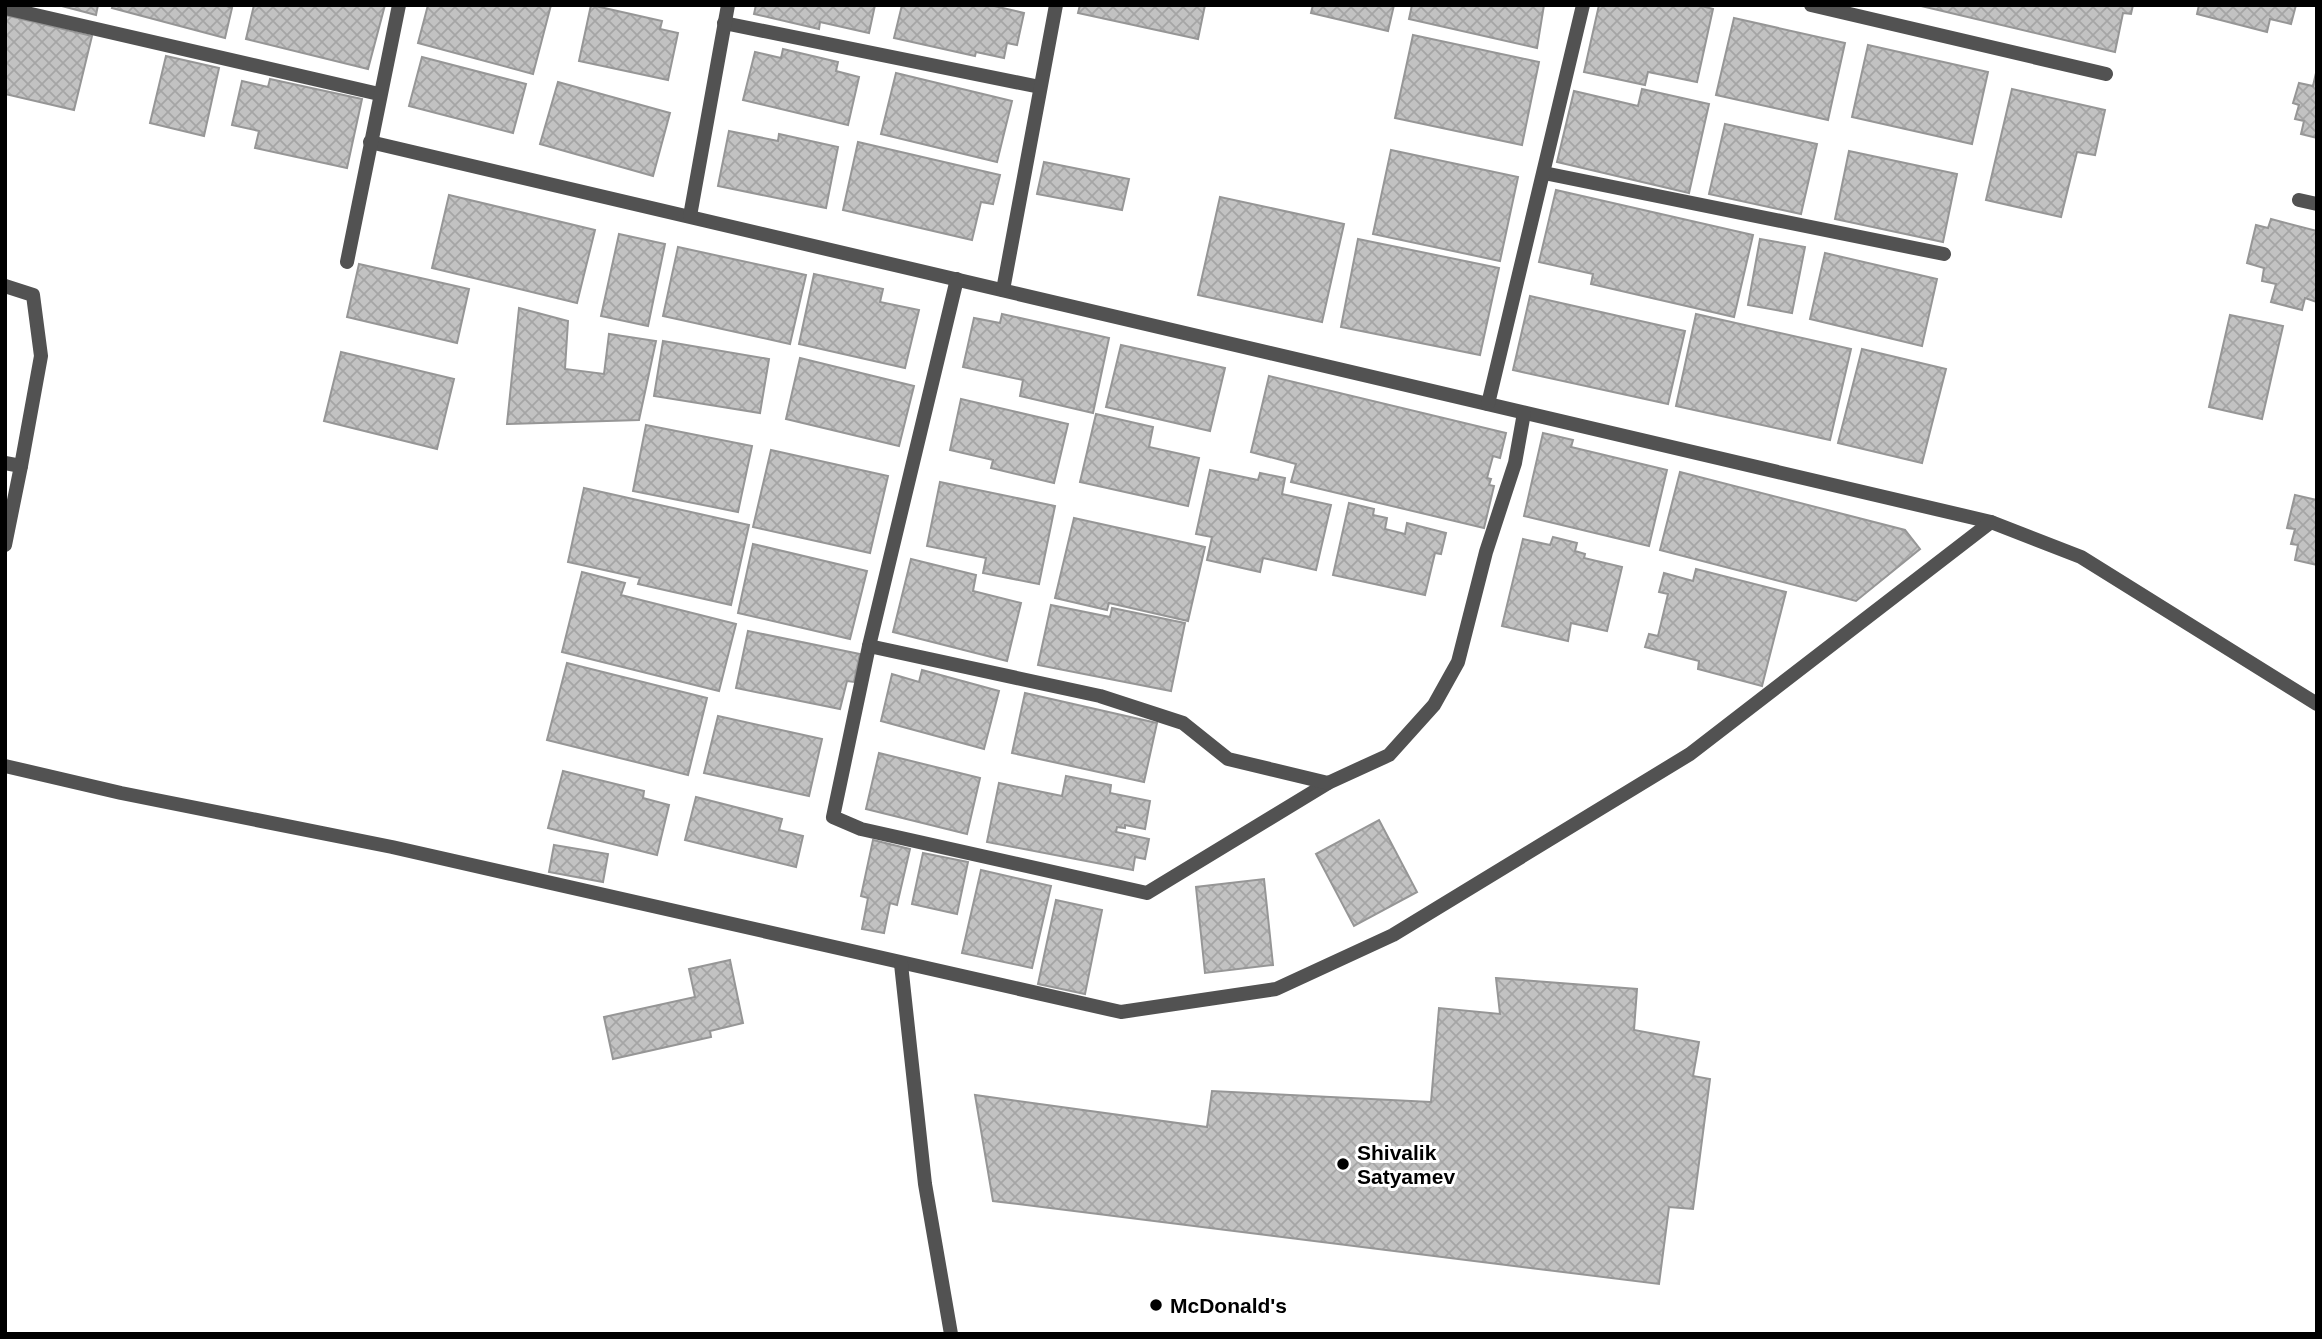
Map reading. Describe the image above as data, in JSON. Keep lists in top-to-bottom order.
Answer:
{
  "places": ["Shivalik Satyamev", "McDonald's"]
}
